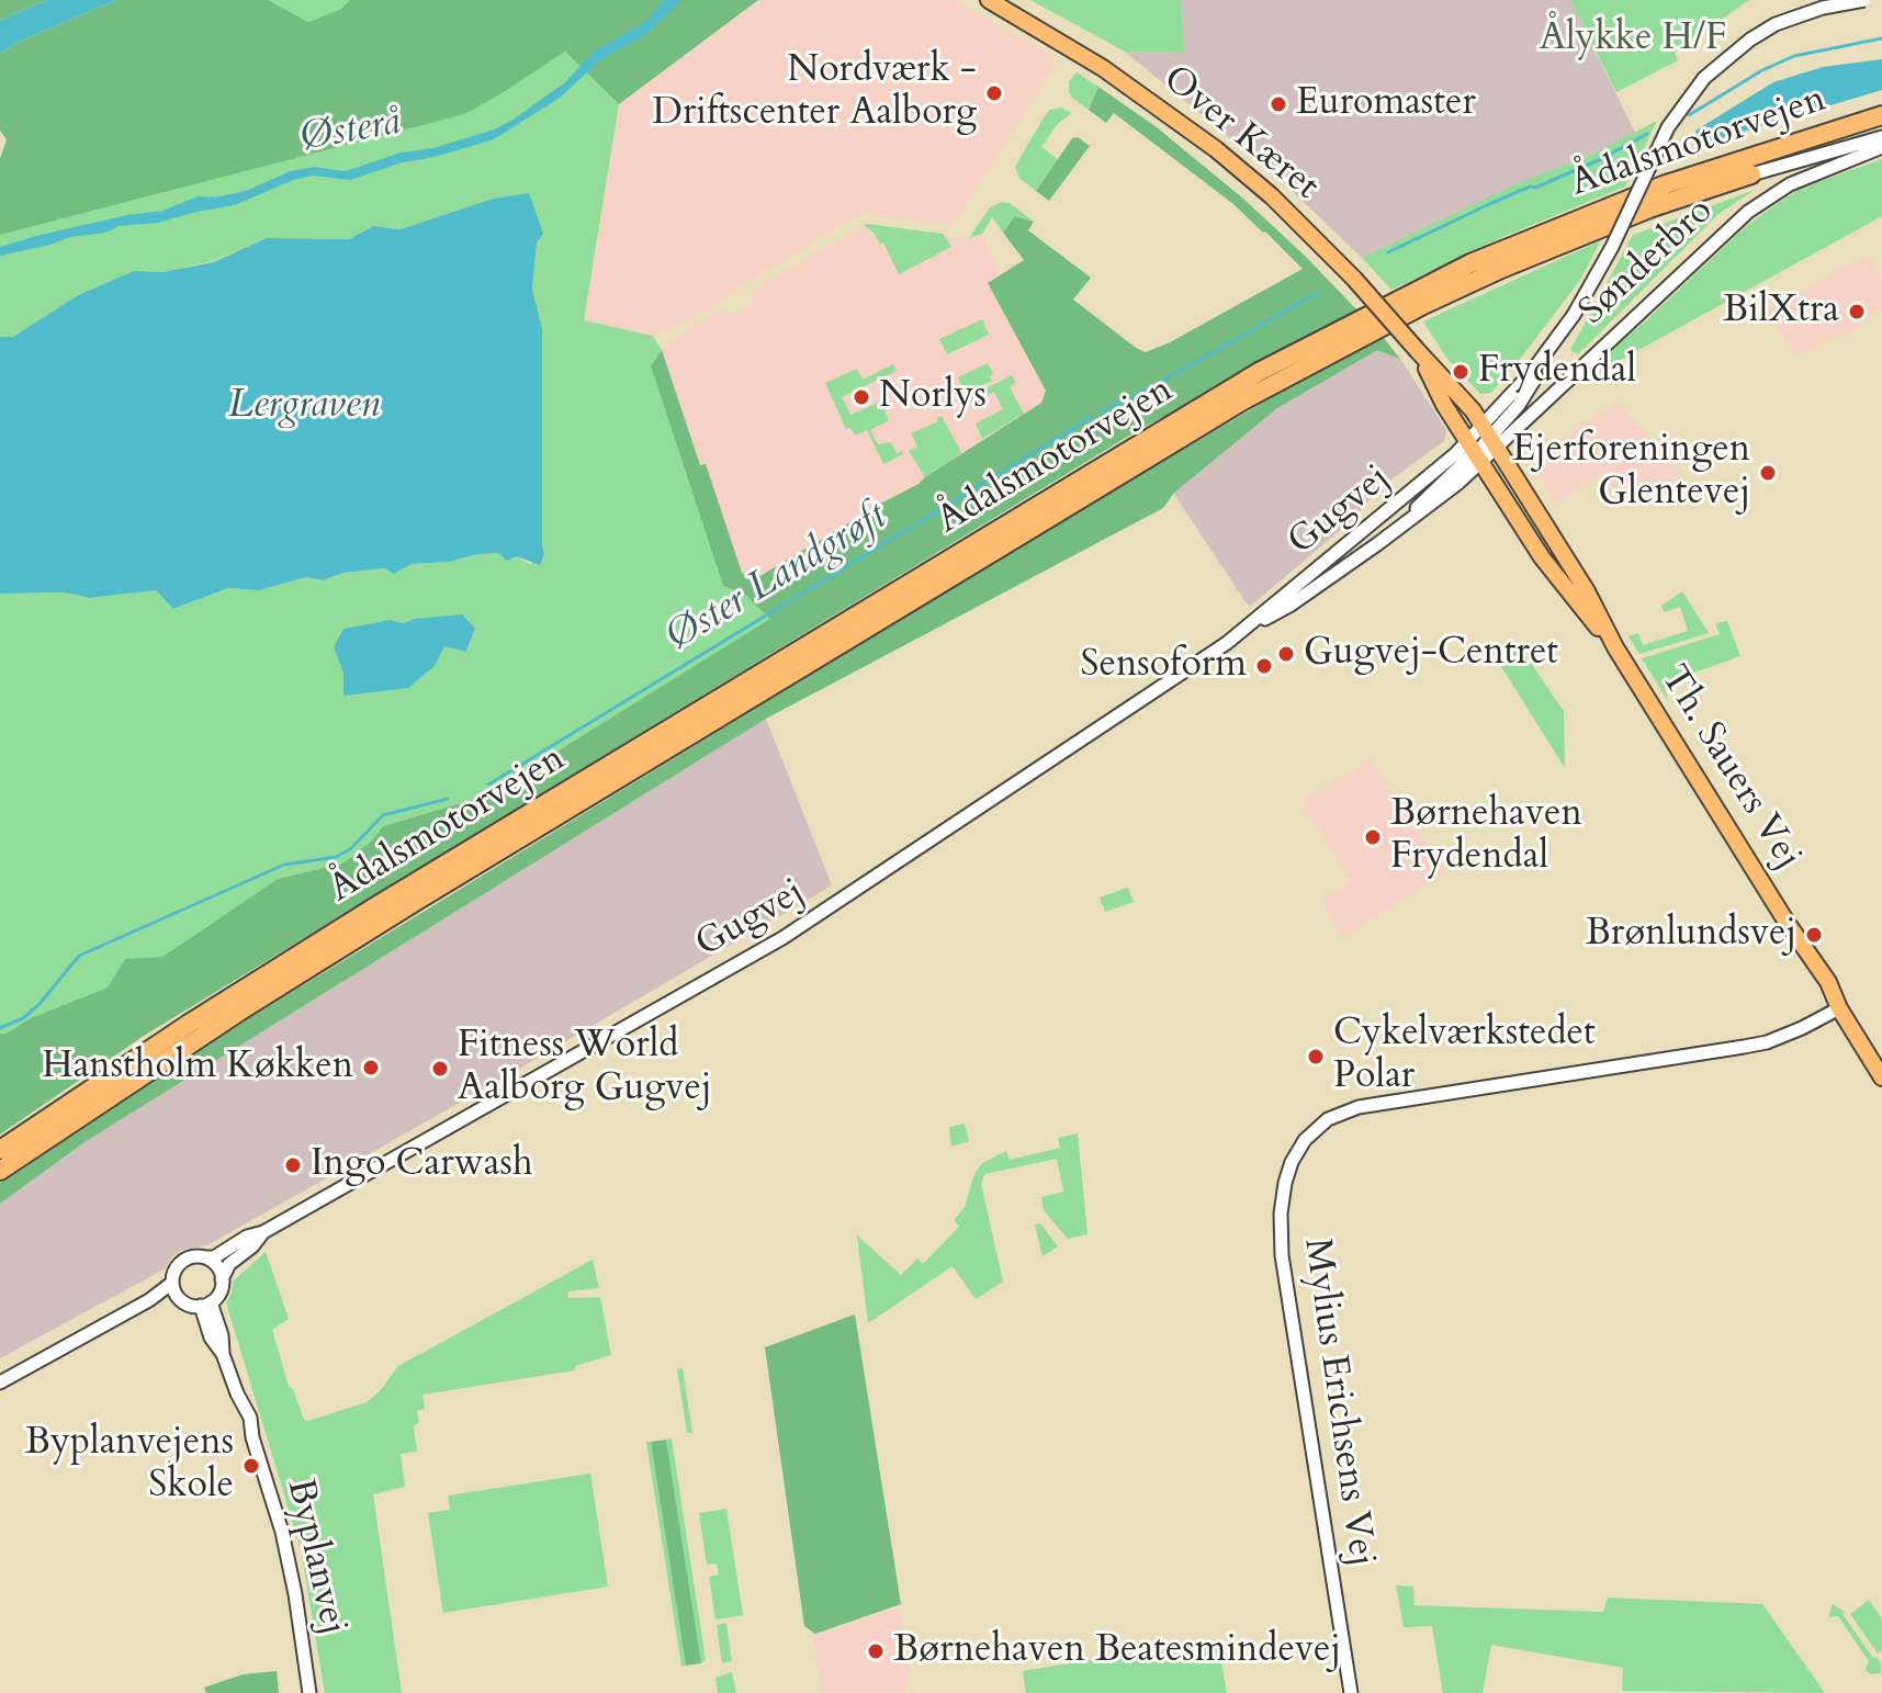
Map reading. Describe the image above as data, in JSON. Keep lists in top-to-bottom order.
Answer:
{
  "streets": {
    "highway": ["Ådalsmotorvejen"],
    "main road": ["Over Kæret", "Th. Sauers Vej"],
    "street": [
      "Sønderbro",
      "Gugvej",
      "Mylius Erichsens Vej",
      "Byplanvej"
    ]
  },
  "crossings": [
    ["Over Kæret", "Sønderbro"],
    ["Over Kæret", "Gugvej"],
    ["Over Kæret", "Th. Sauers Vej"],
    ["Ådalsmotorvejen", "Sønderbro"],
    ["Sønderbro", "Gugvej"],
    ["Sønderbro", "Th. Sauers Vej"],
    ["Gugvej", "Th. Sauers Vej"],
    ["Gugvej", "Byplanvej"],
    ["Th. Sauers Vej", "Mylius Erichsens Vej"]
  ],
  "water": ["Østerå", "Lergraven", "Øster Landgrøft"],
  "parks": ["Ålykke H/F"],
  "places": [
    "Nordværk - Driftscenter Aalborg",
    "Euromaster",
    "BilXtra",
    "Frydendal",
    "Norlys",
    "Ejerforeningen Glentevej",
    "Gugvej-Centret",
    "Sensoform",
    "Børnehaven Frydendal",
    "Brønlundsvej",
    "Cykelværkstedet Polar",
    "Hanstholm Køkken",
    "Fitness World Aalborg Gugvej",
    "Ingo Carwash",
    "Byplanvejens Skole",
    "Børnehaven Beatesmindevej"
  ]
}
